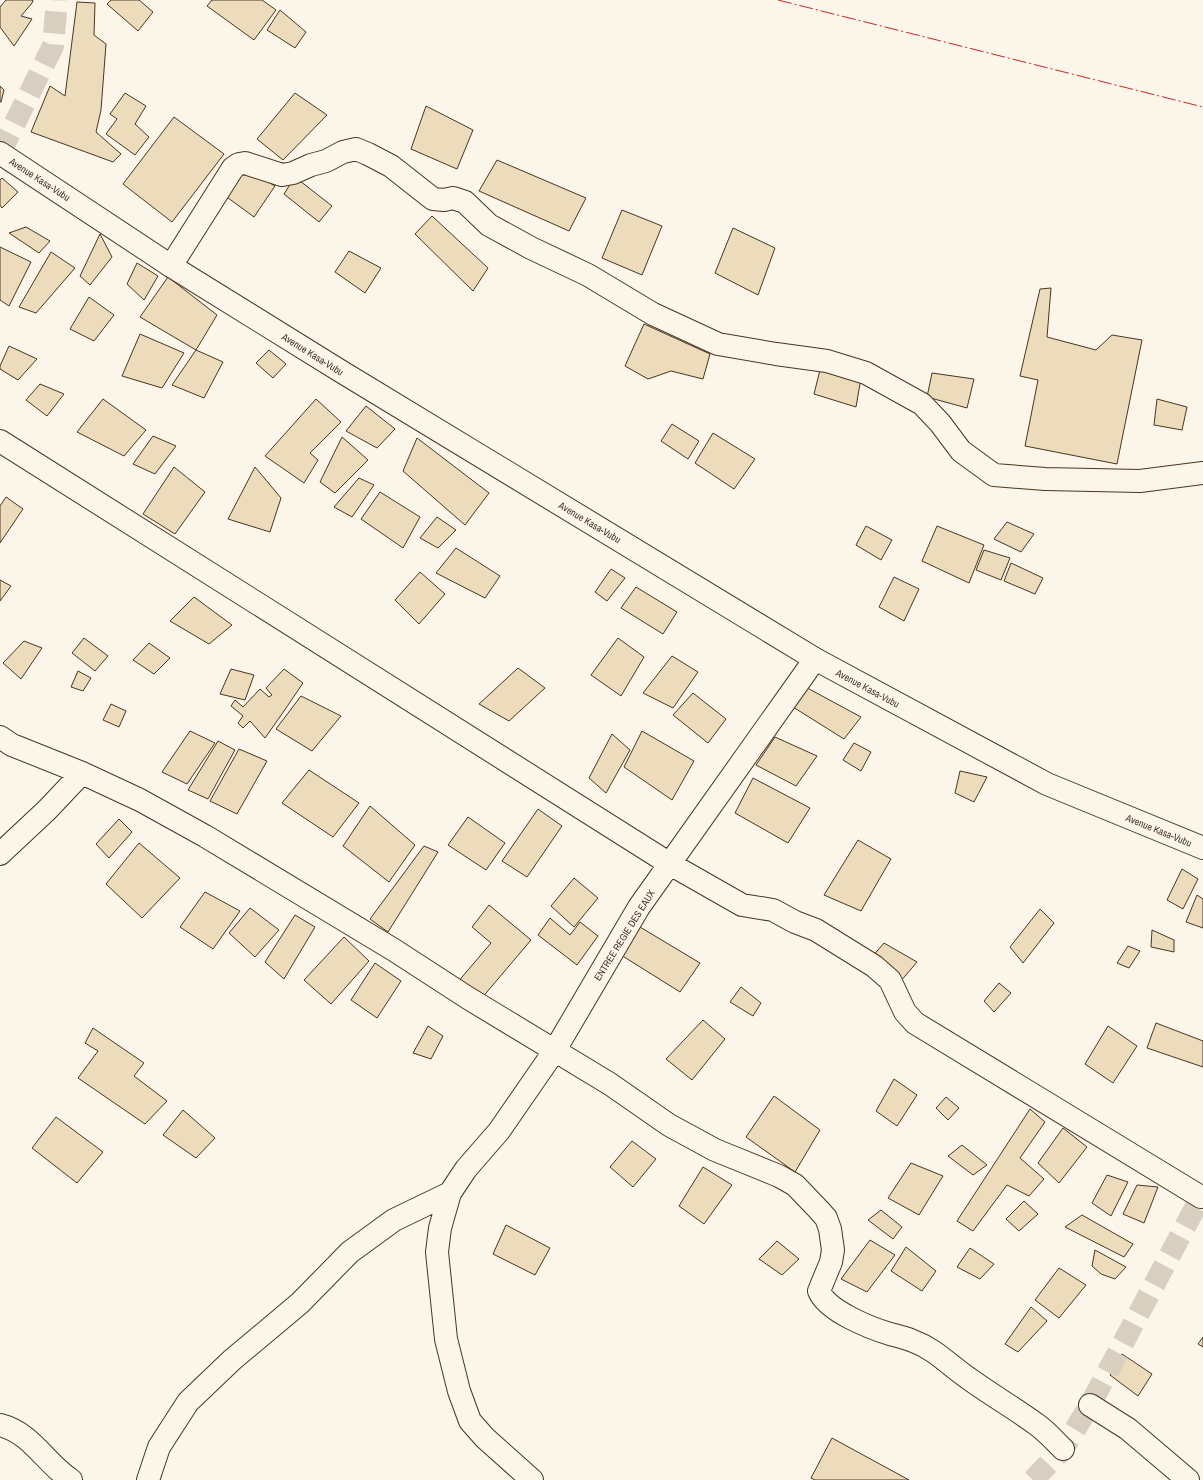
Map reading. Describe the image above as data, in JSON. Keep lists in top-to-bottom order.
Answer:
{
  "streets": {
    "main road": ["Avenue Kasa-Vubu", "ENTREE REGIE DES EAUX"]
  },
  "crossings": [
    ["Avenue Kasa-Vubu", "ENTREE REGIE DES EAUX"]
  ]
}
